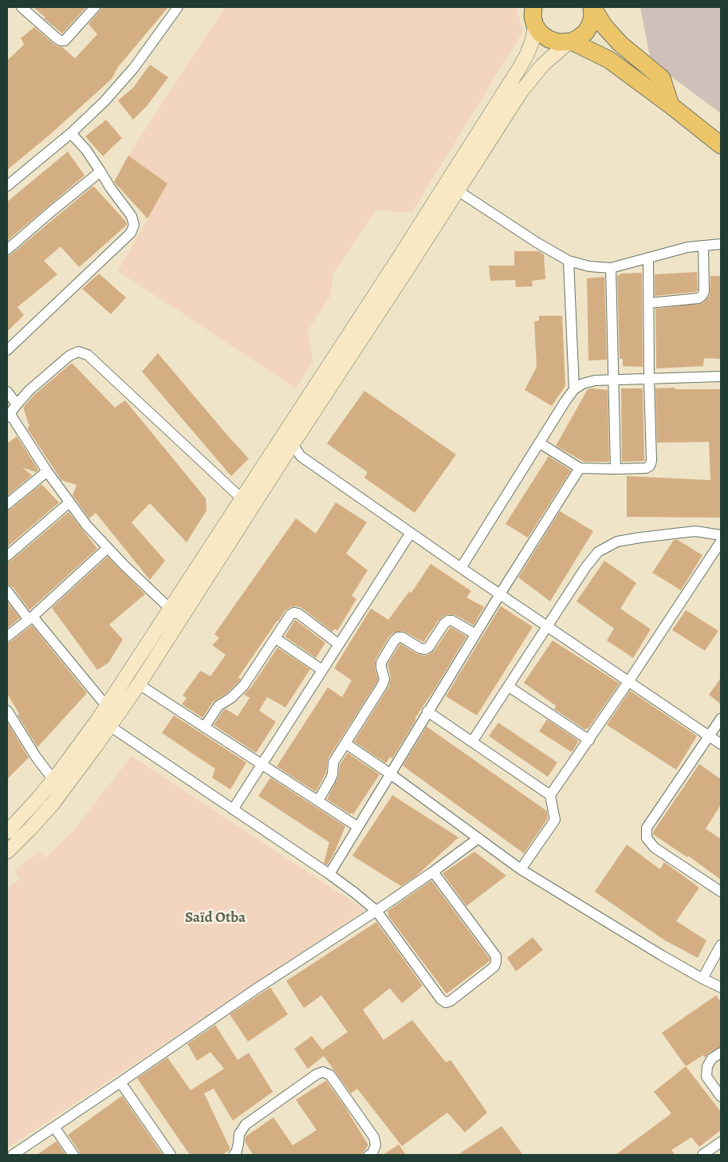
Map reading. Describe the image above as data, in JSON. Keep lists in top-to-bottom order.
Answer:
{
  "districts": ["Saïd Otba"]
}
